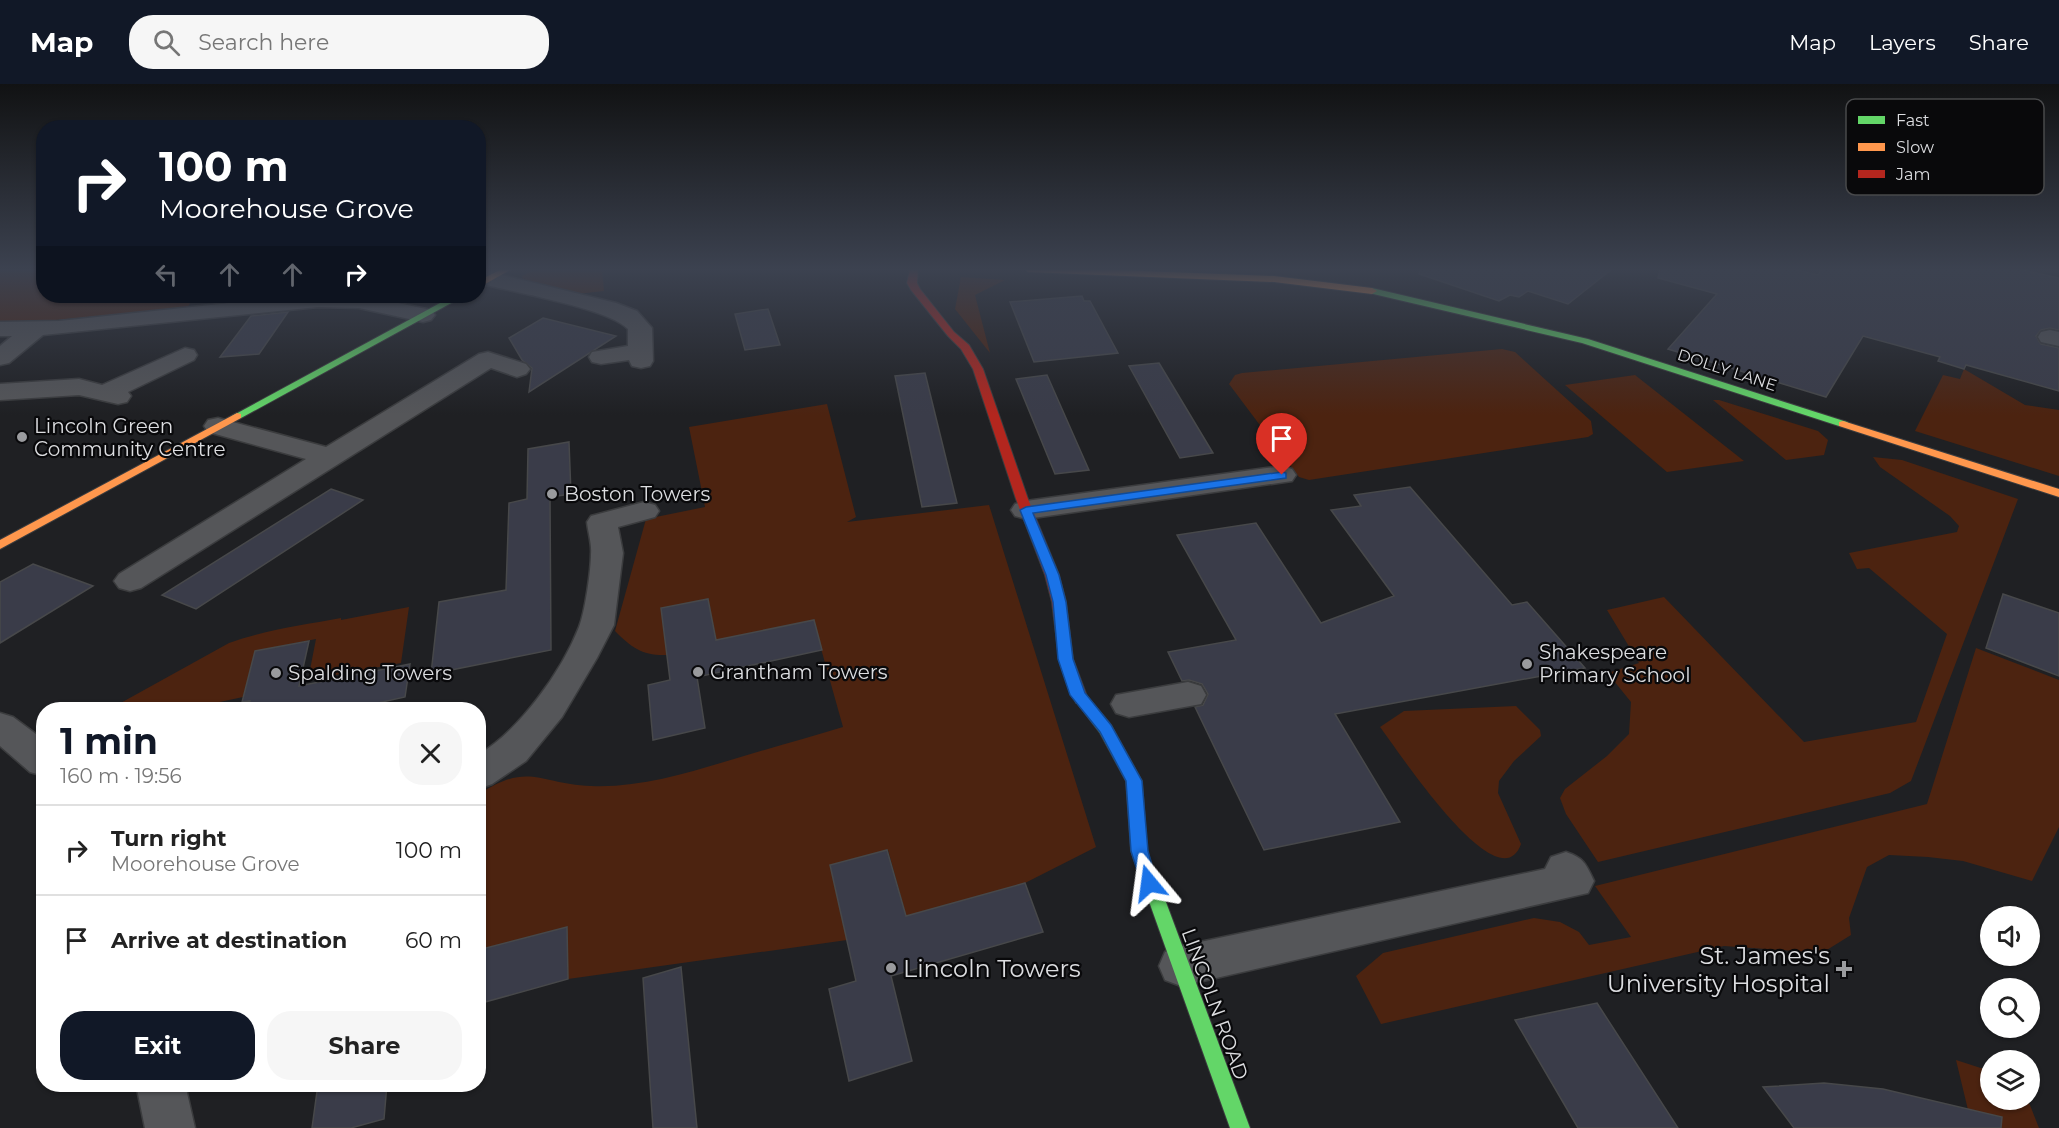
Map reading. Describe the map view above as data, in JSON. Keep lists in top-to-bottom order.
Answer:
{
  "streets": {
    "street": ["DOLLY LANE", "LINCOLN ROAD"]
  },
  "places": {
    "other": [
      "Lincoln Green Community Centre",
      "Boston Towers",
      "Shakespeare Primary School",
      "Grantham Towers",
      "Spalding Towers",
      "Lincoln Towers"
    ],
    "health": ["St. James's University Hospital"]
  },
  "legend": ["Fast", "Slow", "Jam"],
  "page": {
    "header": "Map",
    "search": "Search here",
    "nav": ["Map", "Layers", "Share"],
    "turn": ["100 m", "Moorehouse Grove"],
    "heading": ["1 min", "160 m · 19:56"],
    "list": [
      {
        "name": "Turn right",
        "note": "Moorehouse Grove",
        "value": "100 m"
      },
      {
        "name": "Arrive at destination",
        "value": "60 m"
      }
    ],
    "buttons": ["Exit", "Share"]
  }
}
